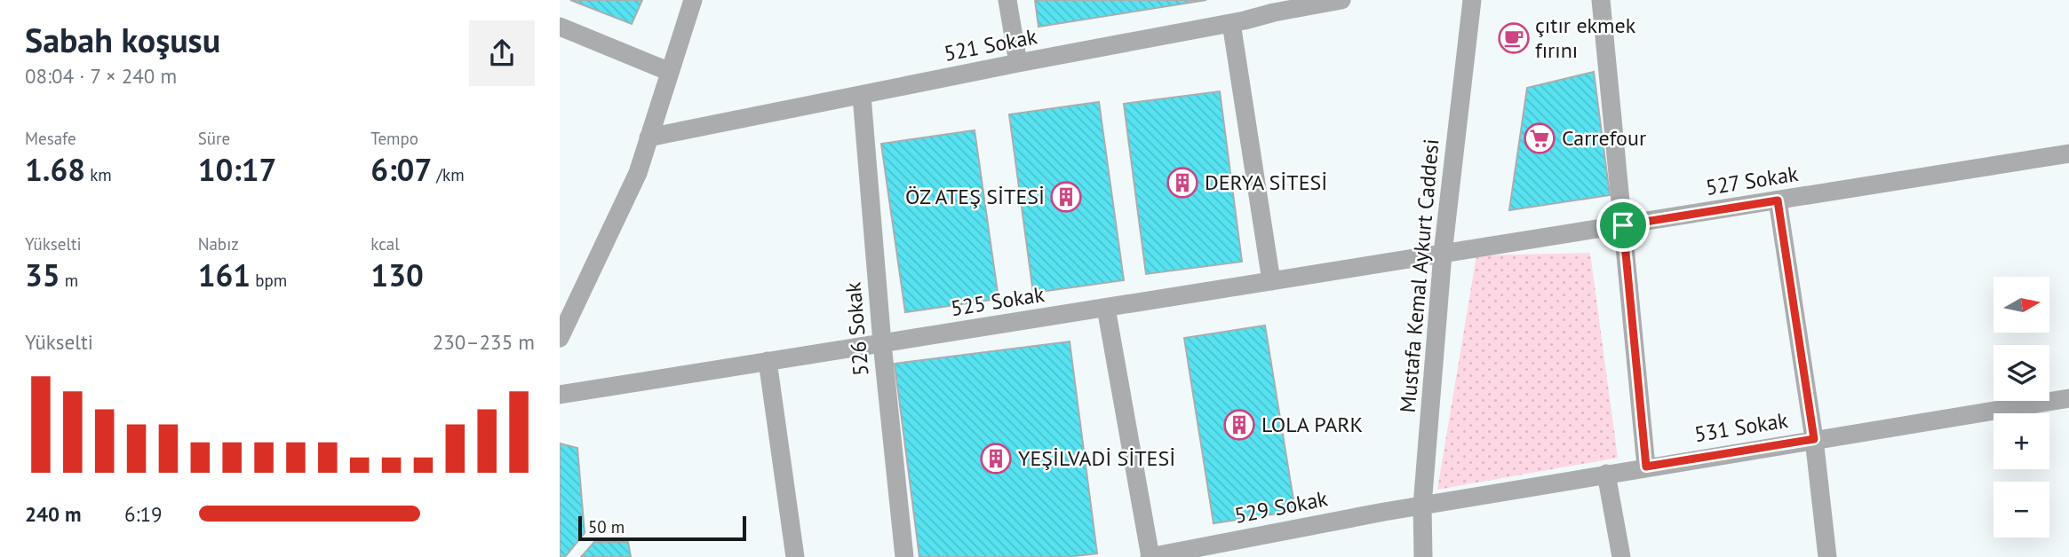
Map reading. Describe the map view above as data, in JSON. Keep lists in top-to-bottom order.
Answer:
{
  "streets": {
    "street": [
      "521 Sokak",
      "527 Sokak",
      "Mustafa Kemal Aykurt Caddesi",
      "525 Sokak",
      "526 Sokak",
      "531 Sokak",
      "529 Sokak"
    ]
  },
  "crossings": [
    ["521 Sokak", "526 Sokak"],
    ["527 Sokak", "Mustafa Kemal Aykurt Caddesi"],
    ["527 Sokak", "525 Sokak"],
    ["Mustafa Kemal Aykurt Caddesi", "525 Sokak"],
    ["Mustafa Kemal Aykurt Caddesi", "531 Sokak"],
    ["Mustafa Kemal Aykurt Caddesi", "529 Sokak"],
    ["525 Sokak", "526 Sokak"],
    ["531 Sokak", "529 Sokak"]
  ],
  "places": {
    "cafe": ["çıtır ekmek fırını"],
    "supermarket": ["Carrefour"],
    "building": [
      "DERYA SİTESİ",
      "ÖZ ATEŞ SİTESİ",
      "LOLA PARK",
      "YEŞİLVADİ SİTESİ"
    ]
  },
  "scale_bar": "50 m",
  "north": "right",
  "page": {
    "heading": ["Sabah koşusu", "08:04 · 7 × 240 m"],
    "stats": [
      ["Mesafe", "1.68 km"],
      ["Süre", "10:17"],
      ["Tempo", "6:07 /km"],
      ["Yükselti", "35 m"],
      ["Nabız", "161 bpm"],
      ["kcal", "130"]
    ],
    "map_buttons": ["+", "−"],
    "chart": ["Yükselti", "230–235 m"],
    "list": [
      {
        "name": "240 m",
        "note": "6:19"
      }
    ],
    "scale": "50 m"
  }
}
